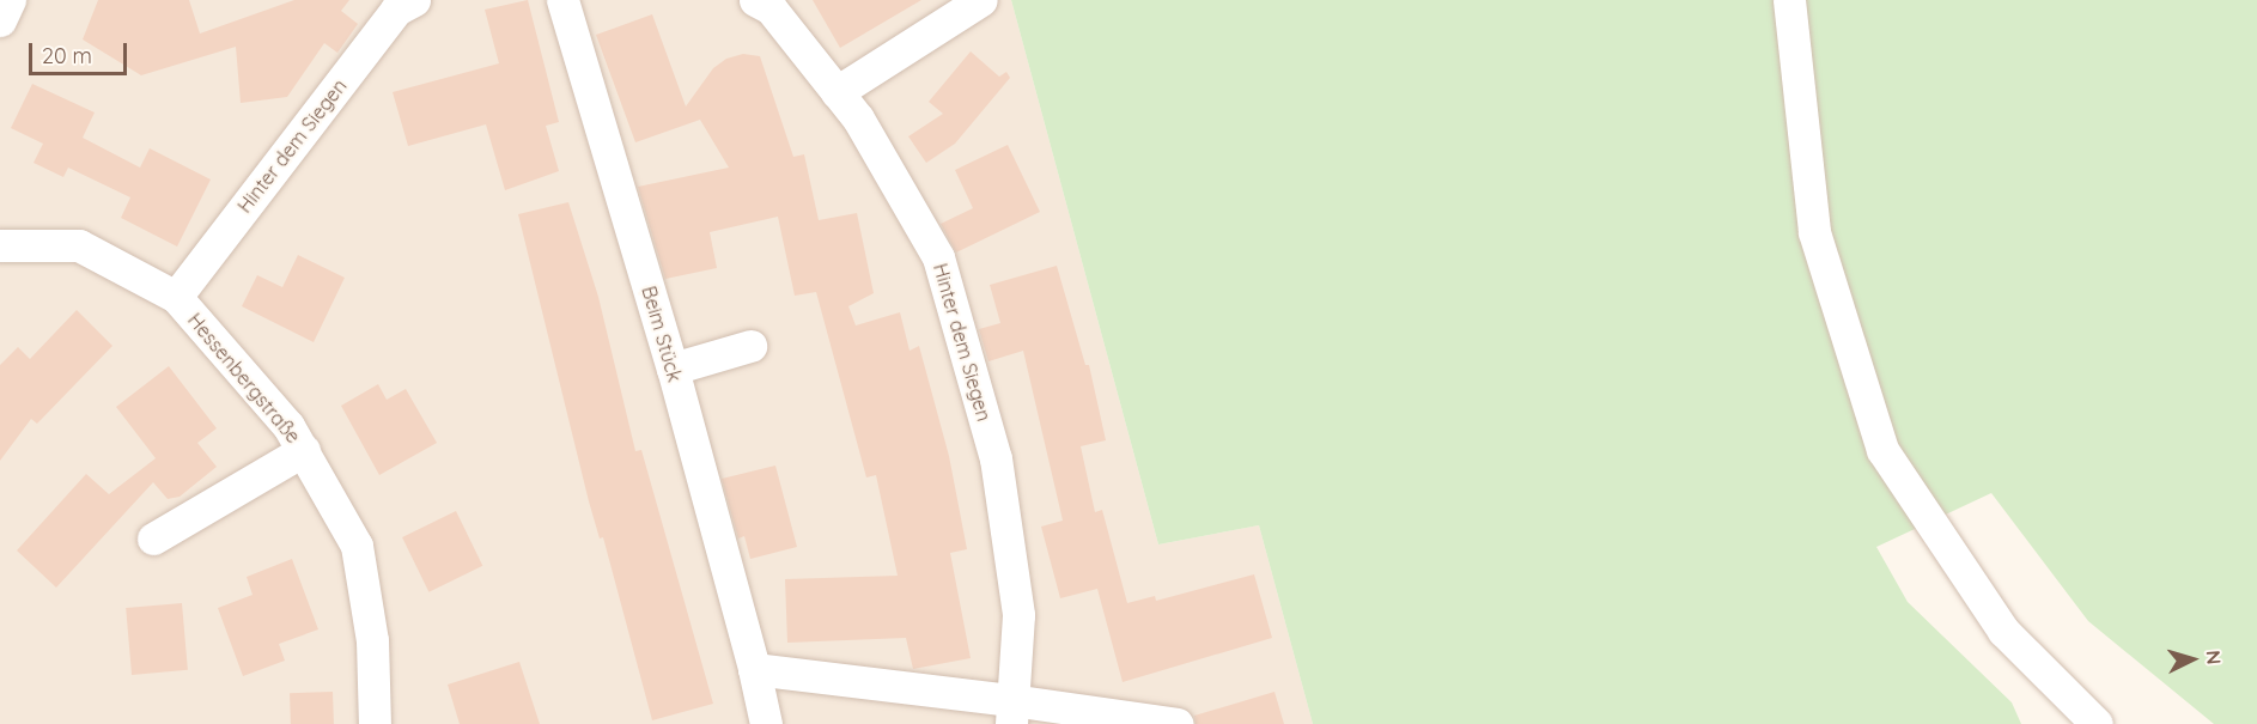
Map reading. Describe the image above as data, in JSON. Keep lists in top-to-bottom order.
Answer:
{
  "streets": {
    "street": ["Hinter dem Siegen", "Beim Stück", "Hessenbergstraße"]
  },
  "crossings": [
    ["Hinter dem Siegen", "Hessenbergstraße"]
  ],
  "scale_bar": "20 m",
  "north": "right"
}
